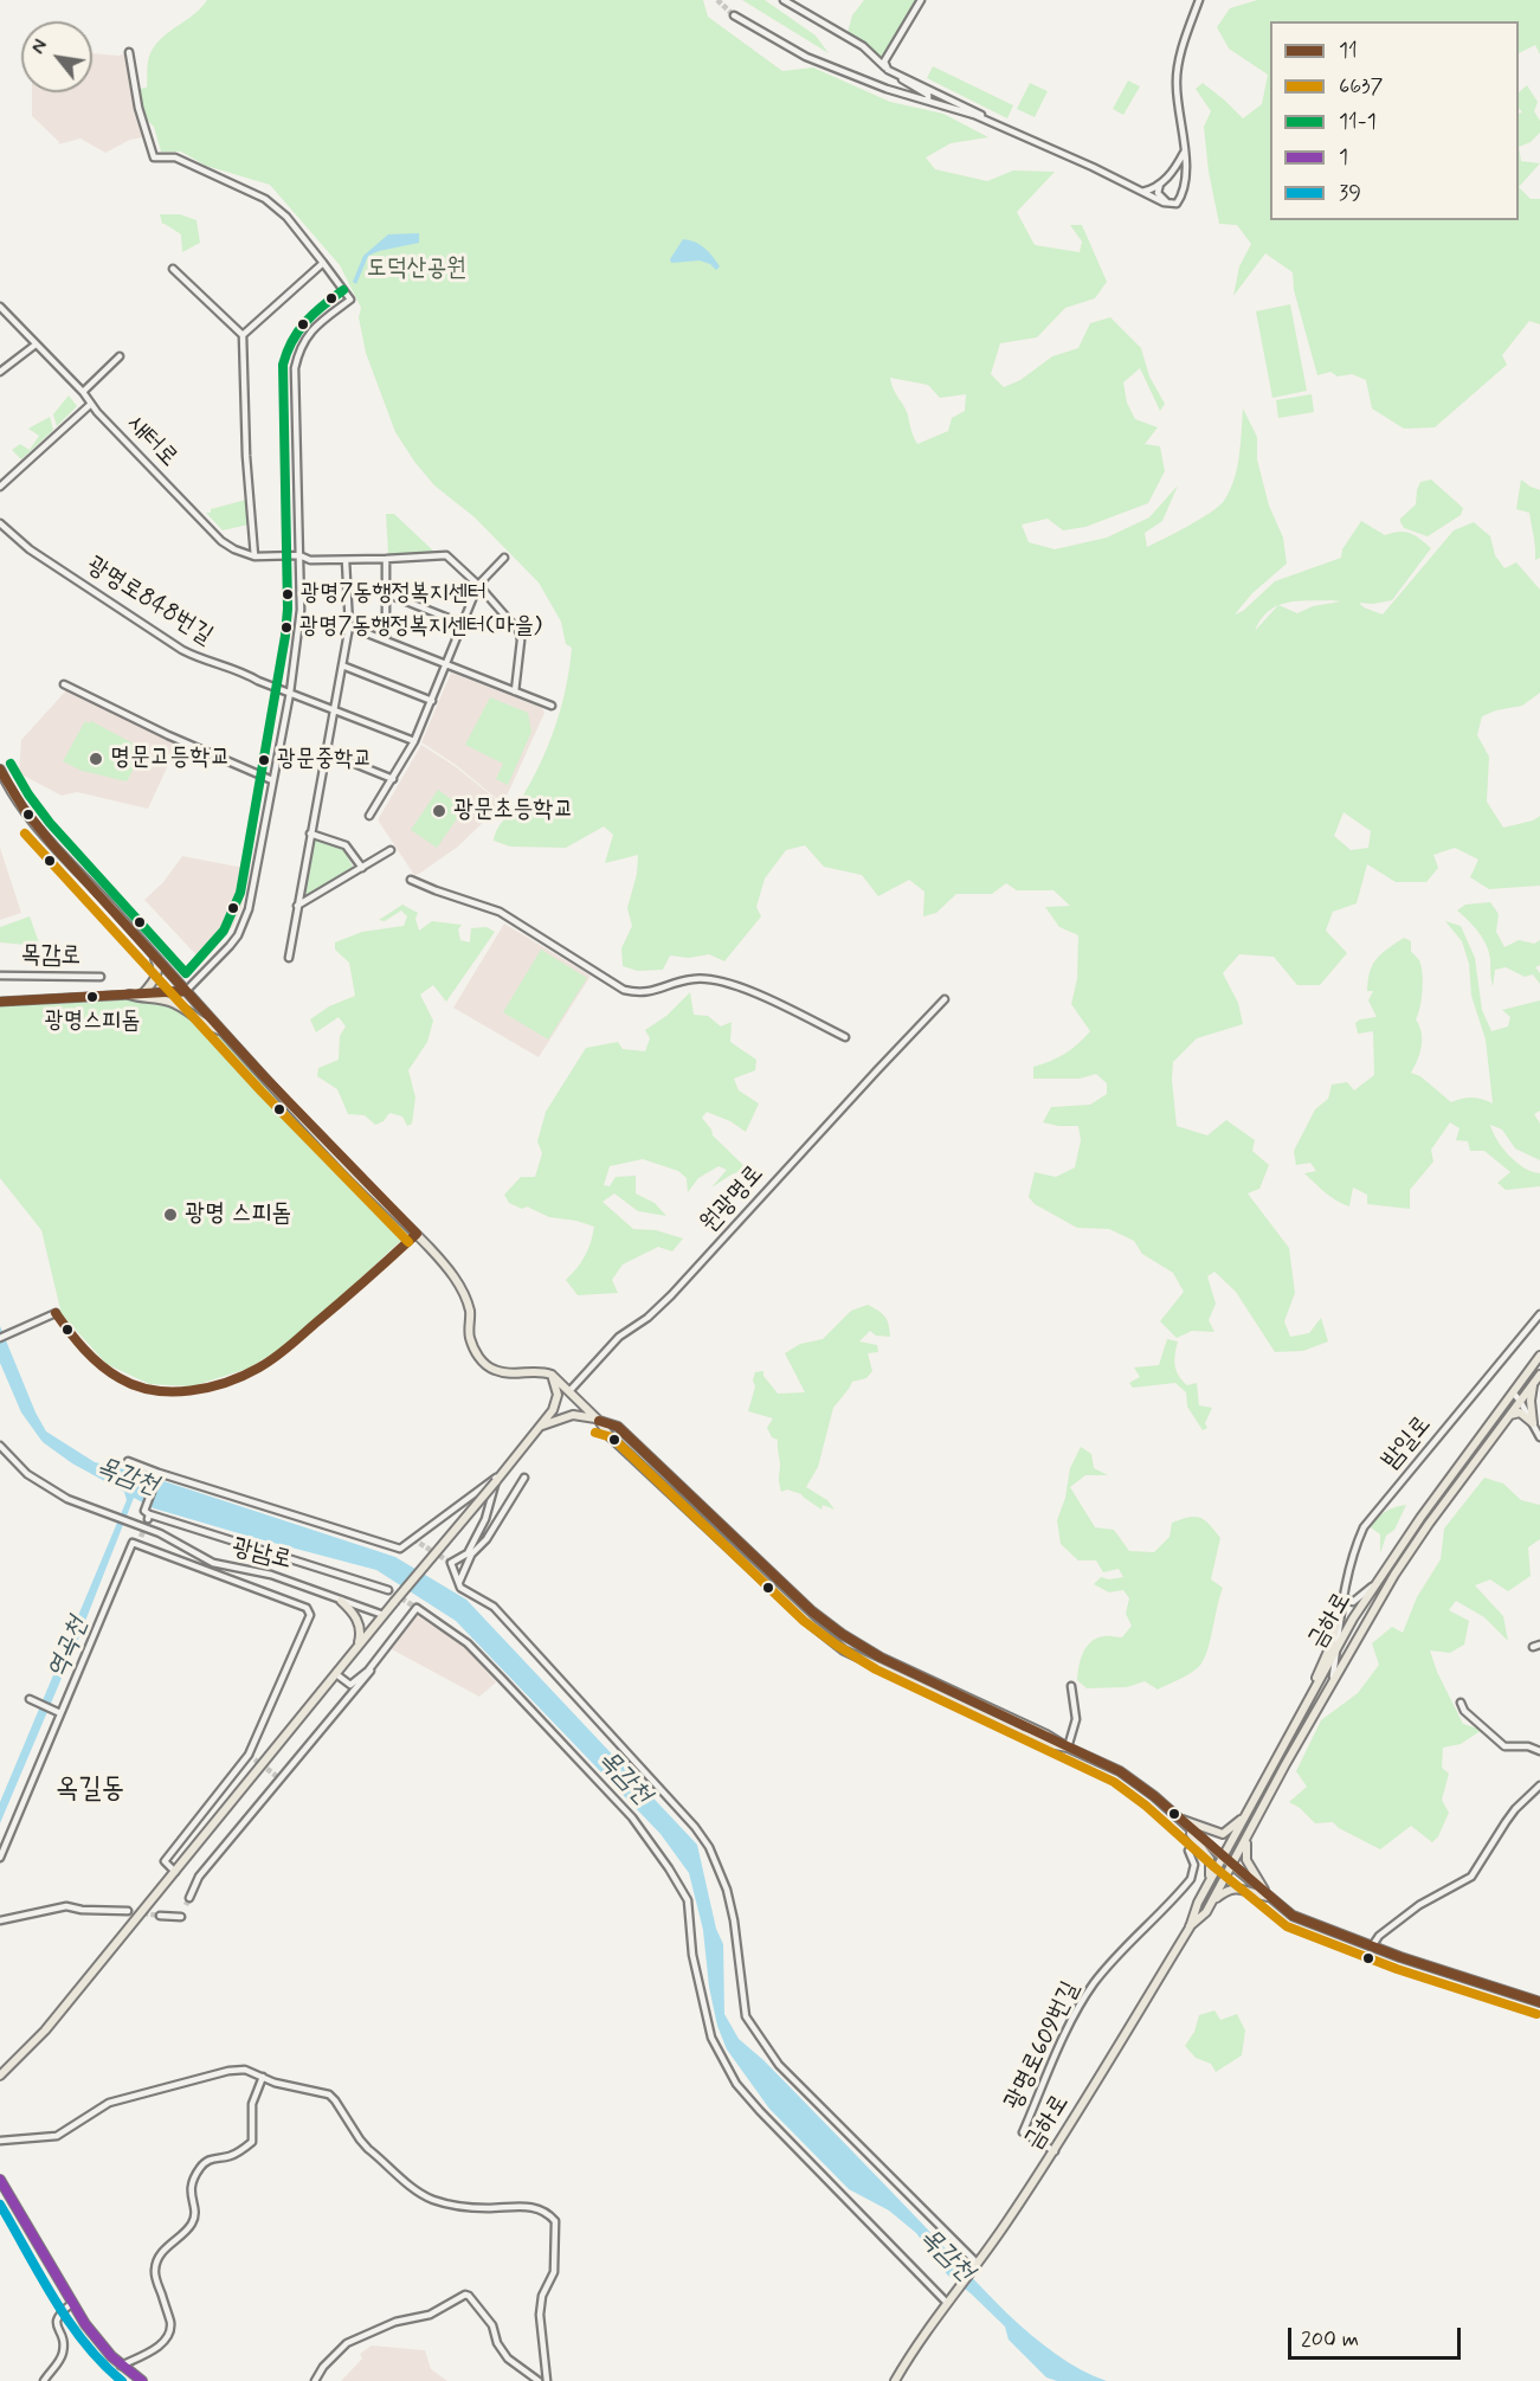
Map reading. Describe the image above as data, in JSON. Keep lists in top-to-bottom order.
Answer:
{
  "streets": {
    "main road": ["원광명로", "금하로"],
    "street": [
      "새터로",
      "광명로848번길",
      "목감로",
      "밤일로",
      "광남로",
      "광명로609번길"
    ]
  },
  "crossings": [
    ["원광명로", "광남로"],
    ["밤일로", "금하로"],
    ["금하로", "광명로609번길"]
  ],
  "districts": ["옥길동"],
  "water": ["목감천", "역곡천"],
  "parks": ["도덕산공원"],
  "places": [
    "광명7동행정복지센터",
    "광명7동행정복지센터(마을)",
    "명문고등학교",
    "광문중학교",
    "광문초등학교",
    "광명스피돔",
    "광명 스피돔"
  ],
  "lines": [
    "transit line 11-1",
    "transit line 11",
    "transit line 6637",
    "transit line 1",
    "transit line 39"
  ],
  "legend": [
    "11",
    "6637",
    "11-1",
    "1",
    "39"
  ],
  "scale_bar": "200 m",
  "north": "top left"
}
